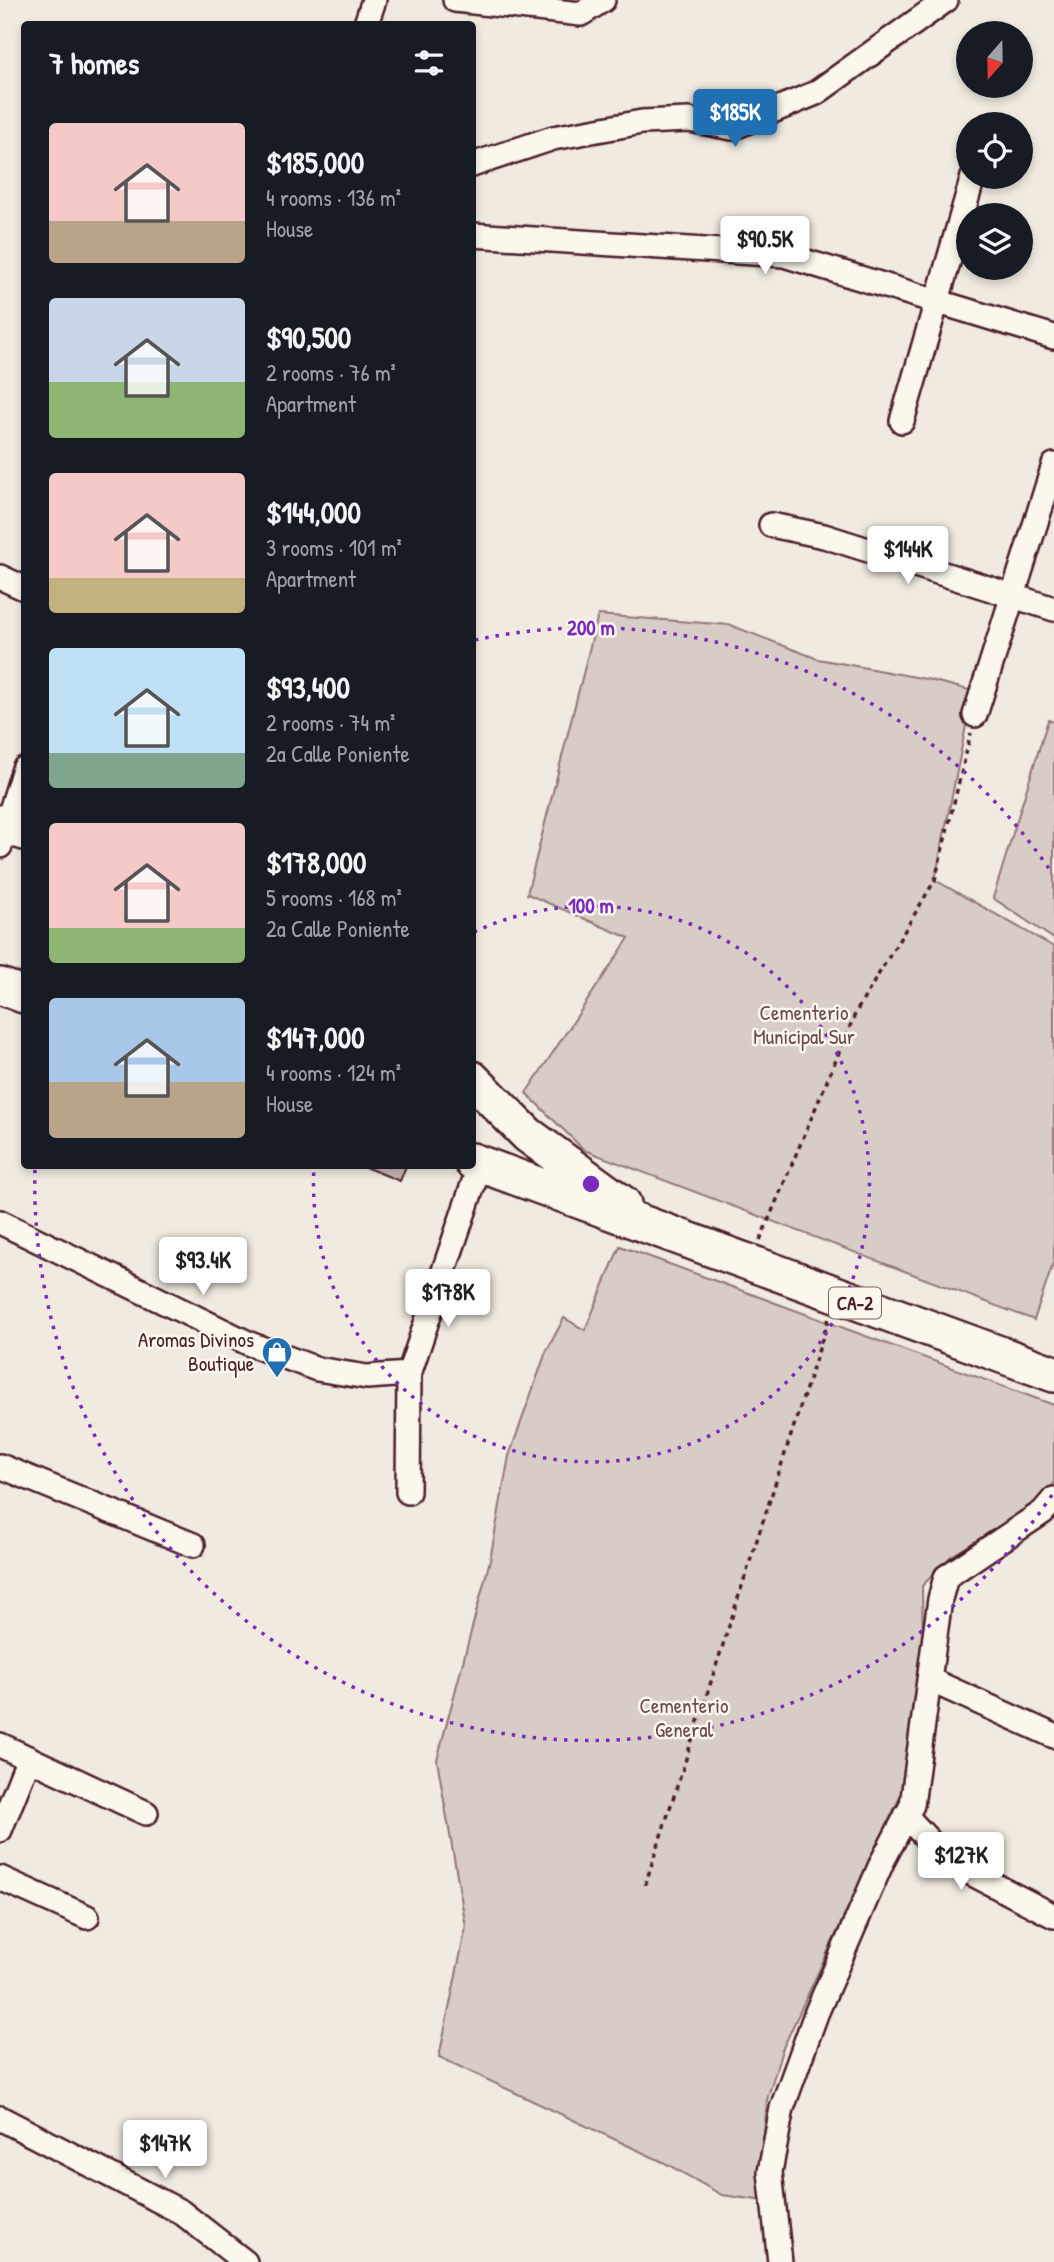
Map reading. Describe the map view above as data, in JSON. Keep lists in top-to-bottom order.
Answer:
{
  "streets": {
    "main road": ["CA-2"]
  },
  "parks": ["Cementerio Municipal Sur", "Cementerio General"],
  "places": {
    "shop": ["Aromas Divinos Boutique"]
  },
  "north": "bottom",
  "page": {
    "heading": "7 homes",
    "price": [
      "$185K",
      "$90.5K",
      "$144K",
      "$93.4K",
      "$178K",
      "$127K",
      "$147K"
    ],
    "list": [
      {
        "name": "$185,000",
        "note": "4 rooms · 136 m² · House"
      },
      {
        "name": "$90,500",
        "note": "2 rooms · 76 m² · Apartment"
      },
      {
        "name": "$144,000",
        "note": "3 rooms · 101 m² · Apartment"
      },
      {
        "name": "$93,400",
        "note": "2 rooms · 74 m² · 2a Calle Poniente"
      },
      {
        "name": "$178,000",
        "note": "5 rooms · 168 m² · 2a Calle Poniente"
      },
      {
        "name": "$147,000",
        "note": "4 rooms · 124 m² · House"
      }
    ]
  },
  "rings": ["200 m", "100 m"]
}
